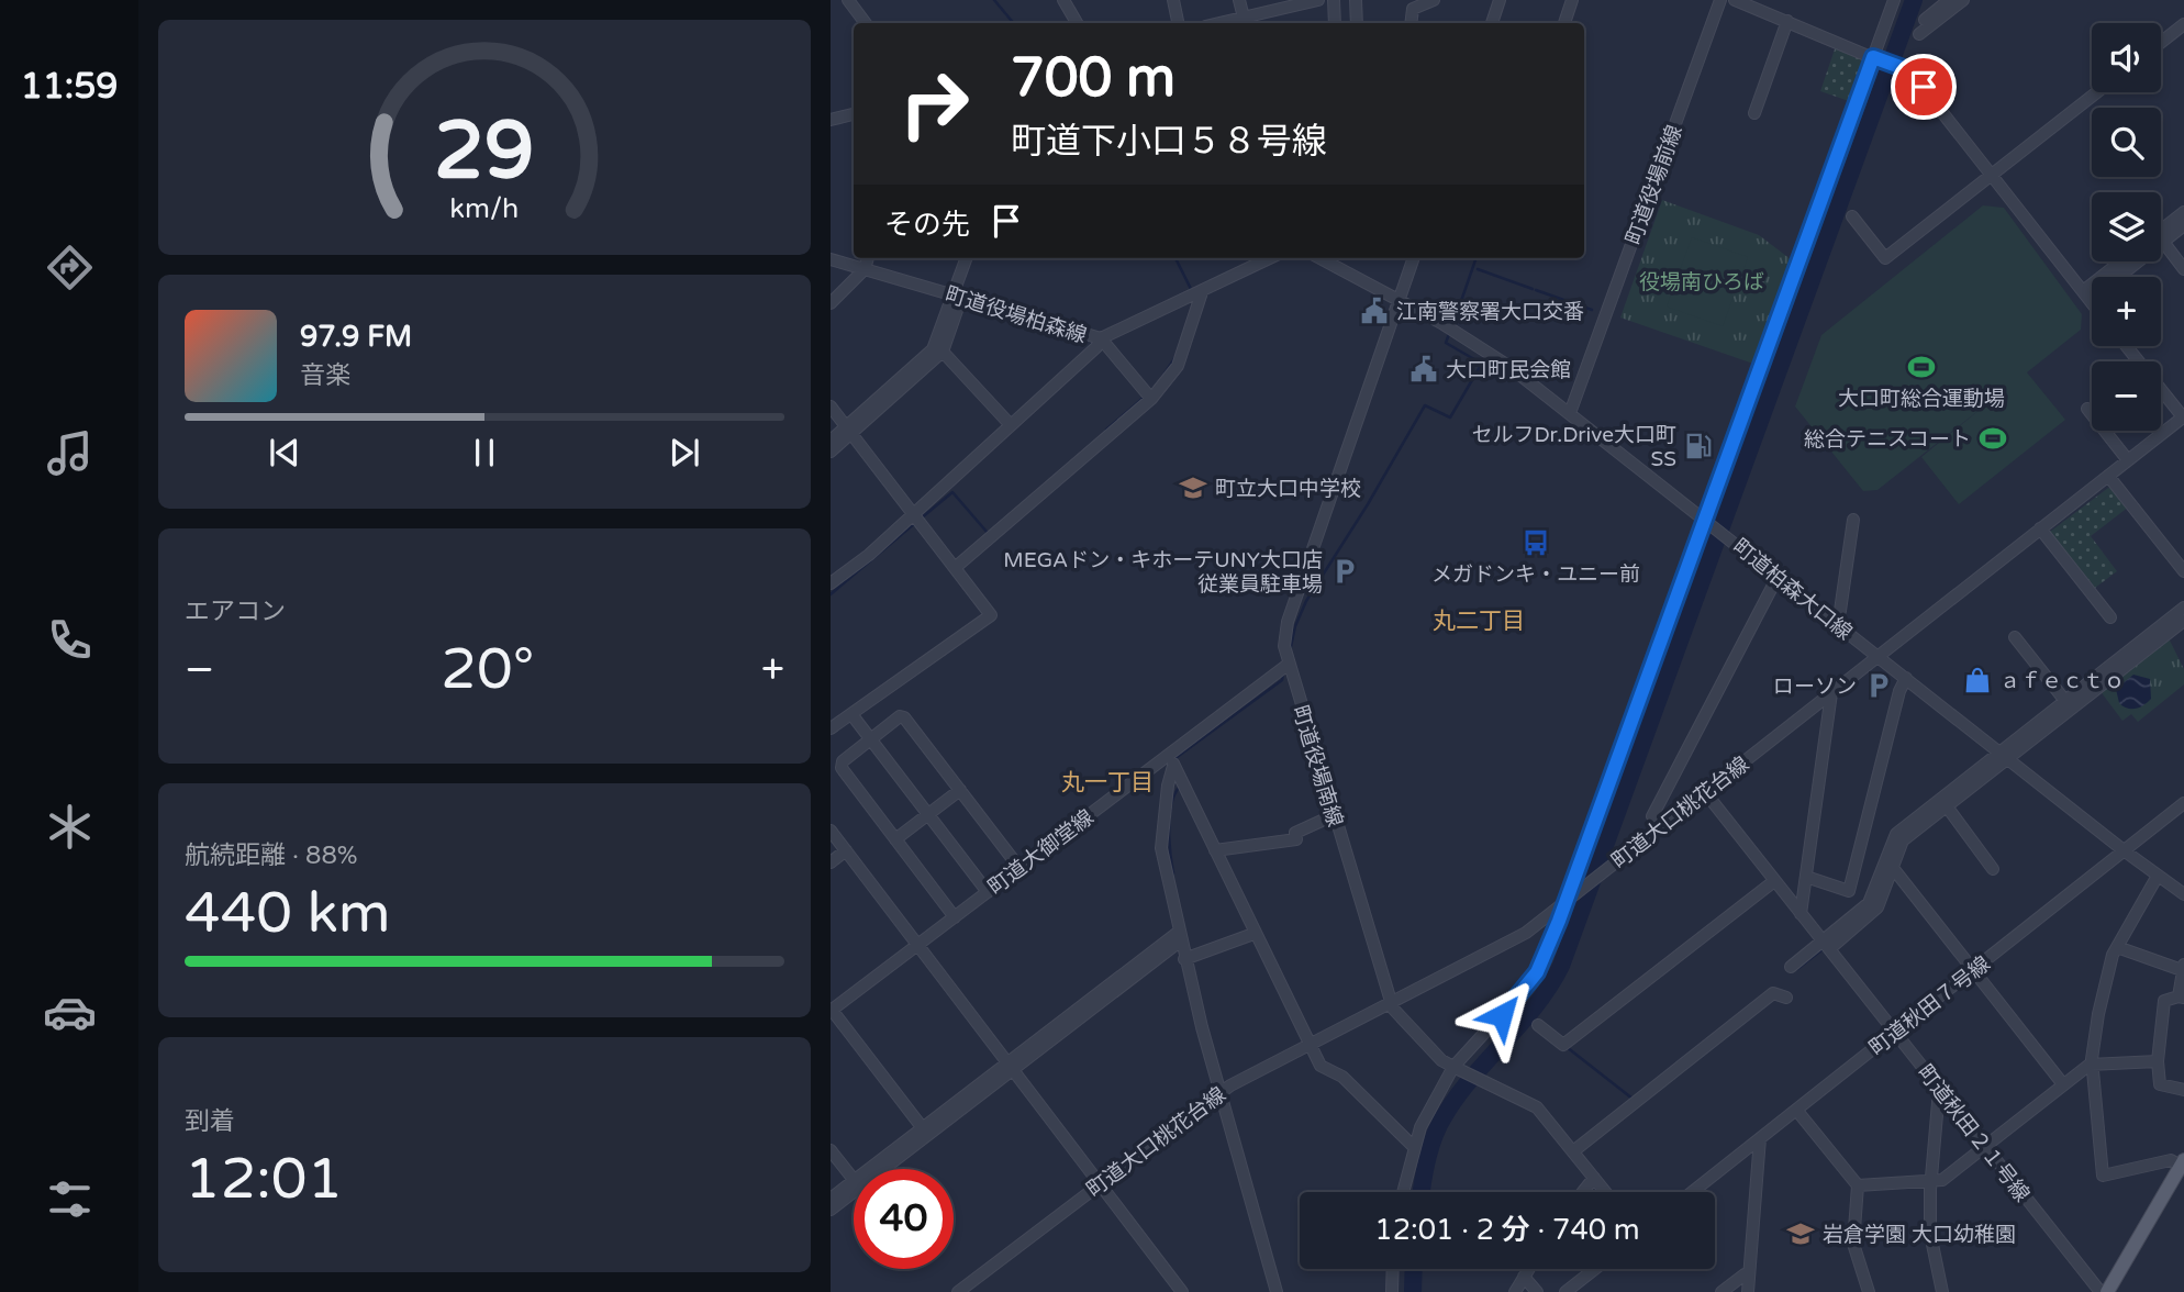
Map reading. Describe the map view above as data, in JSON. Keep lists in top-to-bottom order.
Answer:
{
  "streets": {
    "street": [
      "町道役場前線",
      "町道役場柏森線",
      "町道柏森大口線",
      "町道役場南線",
      "町道大口桃花台線",
      "町道大御堂線",
      "町道秋田７号線",
      "町道秋田２１号線"
    ]
  },
  "crossings": [
    ["町道役場前線", "町道柏森大口線"],
    ["町道柏森大口線", "町道役場南線"],
    ["町道柏森大口線", "町道大口桃花台線"],
    ["町道柏森大口線", "町道秋田７号線"],
    ["町道役場南線", "町道大口桃花台線"],
    ["町道役場南線", "町道大御堂線"],
    ["町道大口桃花台線", "町道秋田２１号線"],
    ["町道秋田７号線", "町道秋田２１号線"]
  ],
  "districts": ["丸二丁目", "丸一丁目"],
  "parks": ["役場南ひろば"],
  "places": {
    "public building": ["江南警察署大口交番", "大口町民会館"],
    "sports": ["大口町総合運動場", "総合テニスコート"],
    "fuel station": ["セルフDr.Drive大口町 SS"],
    "school or university": ["町立大口中学校", "岩倉学園 大口幼稚園"],
    "bus stop": ["メガドンキ・ユニー前"],
    "parking": ["MEGAドン・キホーテUNY大口店 従業員駐車場", "ローソン"],
    "shop": ["ａｆｅｃｔｏ"]
  },
  "page": {
    "tabs": "11:59",
    "map_buttons": ["+", "−"],
    "turn": ["700 m", "町道下小口５８号線"],
    "then": "その先",
    "song": ["97.9 FM", "音楽"],
    "tile": [
      "エアコン",
      ["航続距離 · 88%", "440 km"],
      ["到着", "12:01"]
    ],
    "heat": ["−", "20°", "+"],
    "limit": "40",
    "trip": "12:01 · 2 分 · 740 m",
    "gauge": ["29", "km/h"]
  }
}
